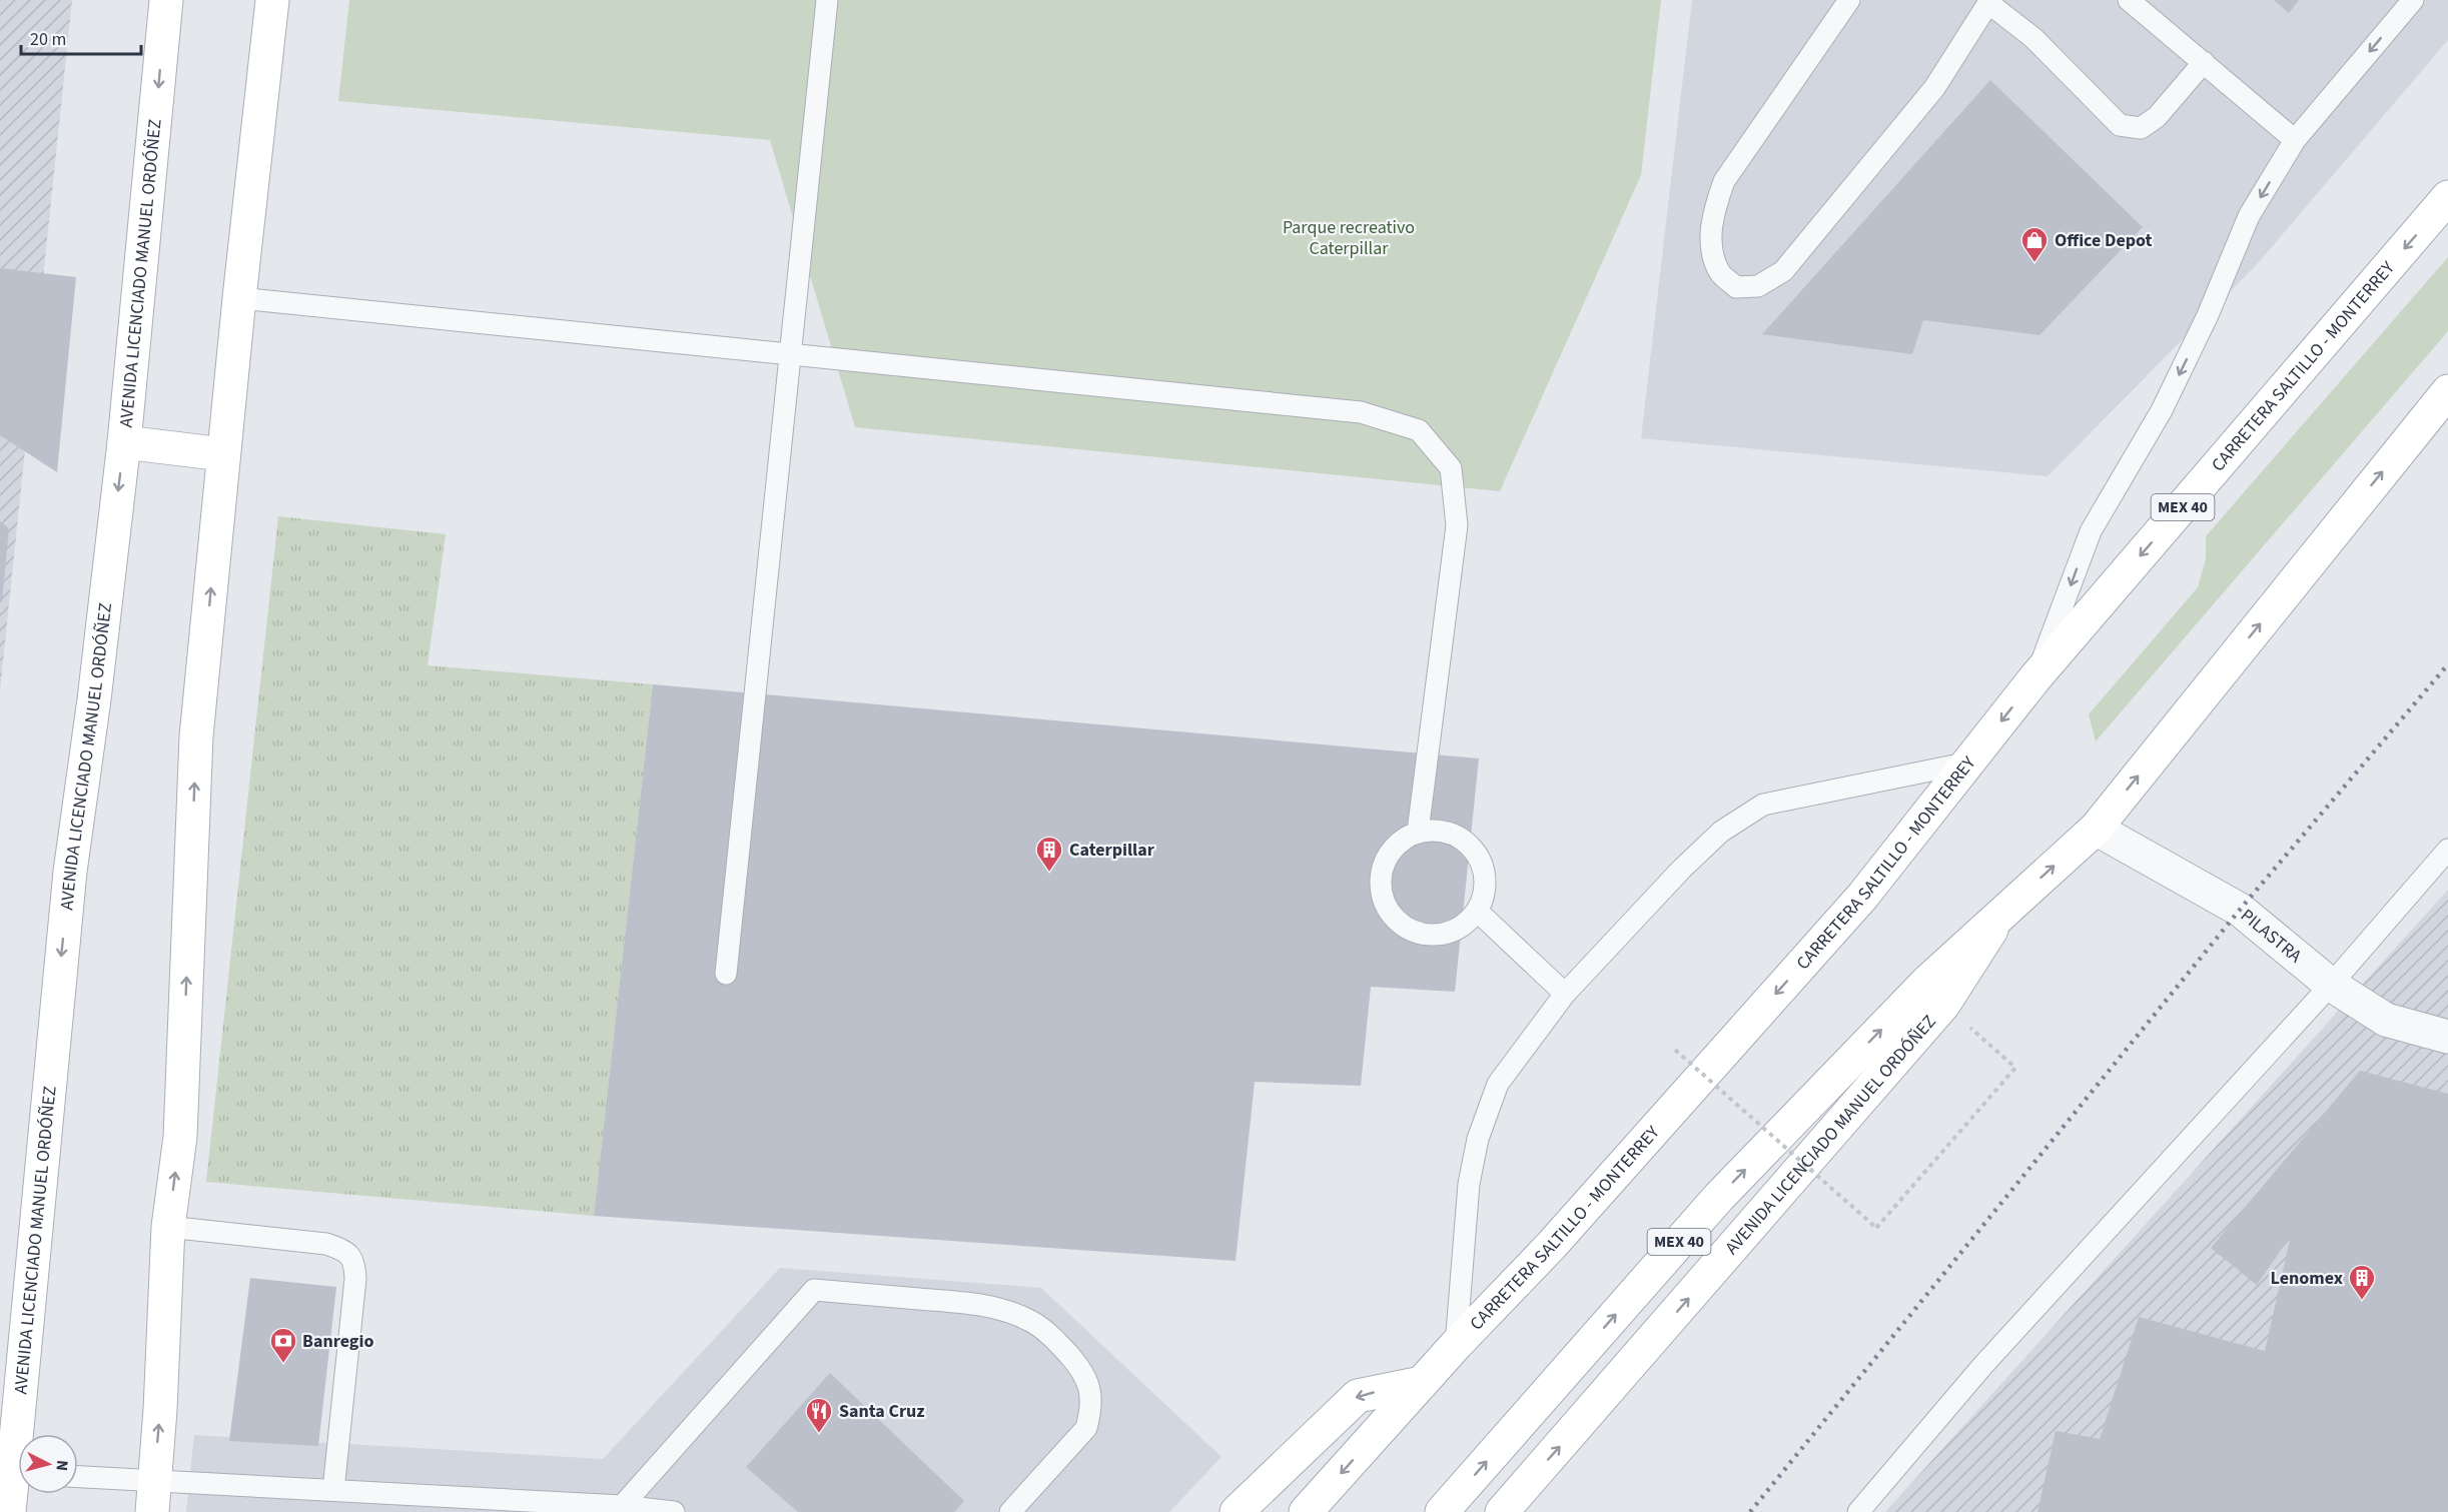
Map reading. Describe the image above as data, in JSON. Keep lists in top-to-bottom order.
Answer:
{
  "streets": {
    "main road": ["AVENIDA LICENCIADO MANUEL ORDÓÑEZ", "CARRETERA SALTILLO - MONTERREY", "MEX 40"],
    "street": ["PILASTRA"]
  },
  "crossings": [
    ["AVENIDA LICENCIADO MANUEL ORDÓÑEZ", "MEX 40"],
    ["MEX 40", "PILASTRA"]
  ],
  "parks": ["Parque recreativo Caterpillar"],
  "places": {
    "shop": ["Office Depot"],
    "building": ["Caterpillar", "Lenomex"],
    "bank": ["Banregio"],
    "restaurant": ["Santa Cruz"]
  },
  "scale_bar": "20 m",
  "north": "right"
}
